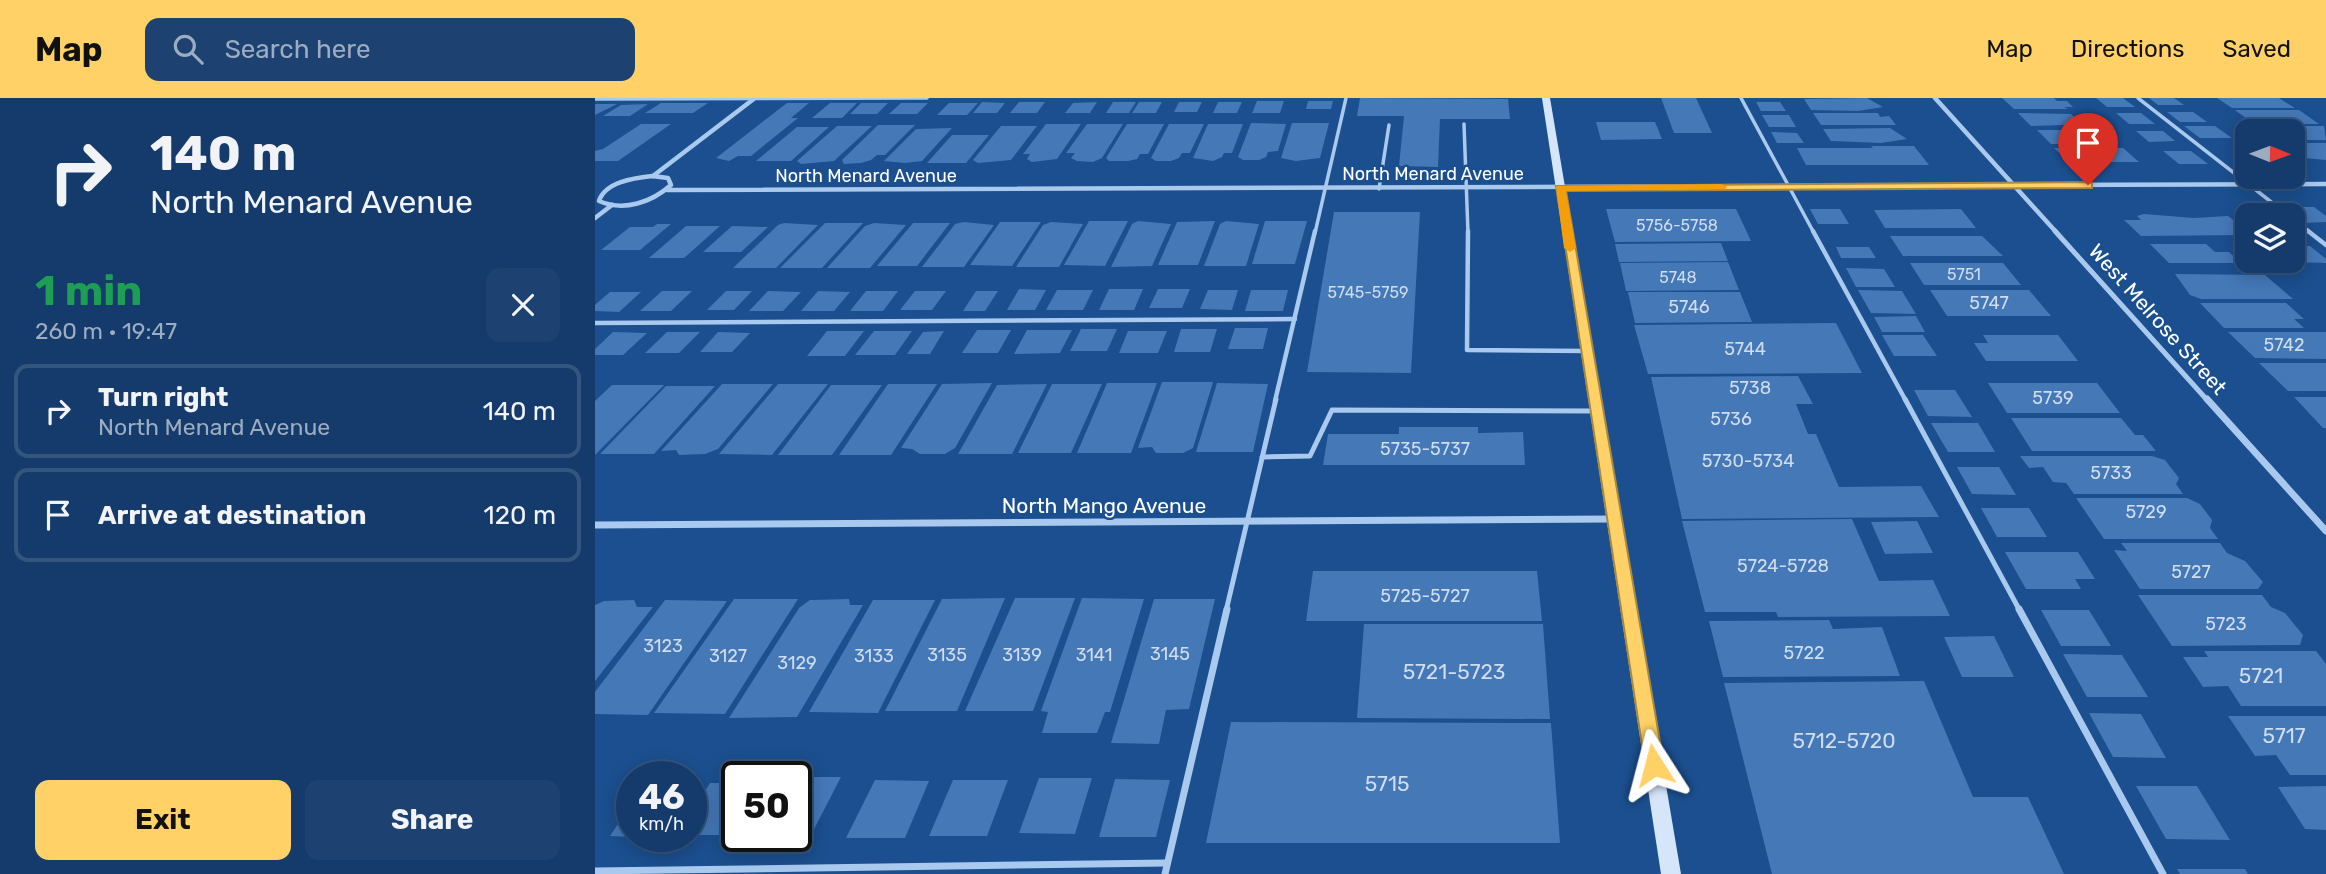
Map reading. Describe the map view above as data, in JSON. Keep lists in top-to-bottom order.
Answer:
{
  "streets": {
    "street": ["North Menard Avenue", "West Melrose Street", "North Mango Avenue"]
  },
  "crossings": [
    ["North Menard Avenue", "West Melrose Street"]
  ],
  "house_numbers": [
    "5756-5758",
    "5751",
    "5748",
    "5745-5759",
    "5747",
    "5746",
    "5742",
    "5744",
    "5738",
    "5739",
    "5736",
    "5735-5737",
    "5730-5734",
    "5733",
    "5729",
    "5724-5728",
    "5727",
    "5725-5727",
    "5723",
    "3123",
    "5722",
    "3145",
    "3135",
    "3139",
    "3141",
    "3127",
    "3133",
    "3129",
    "5721-5723",
    "5721",
    "5717",
    "5712-5720",
    "5715"
  ],
  "north": "right",
  "page": {
    "header": "Map",
    "search": "Search here",
    "nav": ["Map", "Directions", "Saved"],
    "turn": ["140 m", "North Menard Avenue"],
    "heading": ["1 min", "260 m · 19:47"],
    "list": [
      {
        "name": "Turn right",
        "note": "North Menard Avenue",
        "value": "140 m"
      },
      {
        "name": "Arrive at destination",
        "value": "120 m"
      }
    ],
    "speed": "46 km/h",
    "limit": "50",
    "buttons": ["Exit", "Share"]
  }
}
